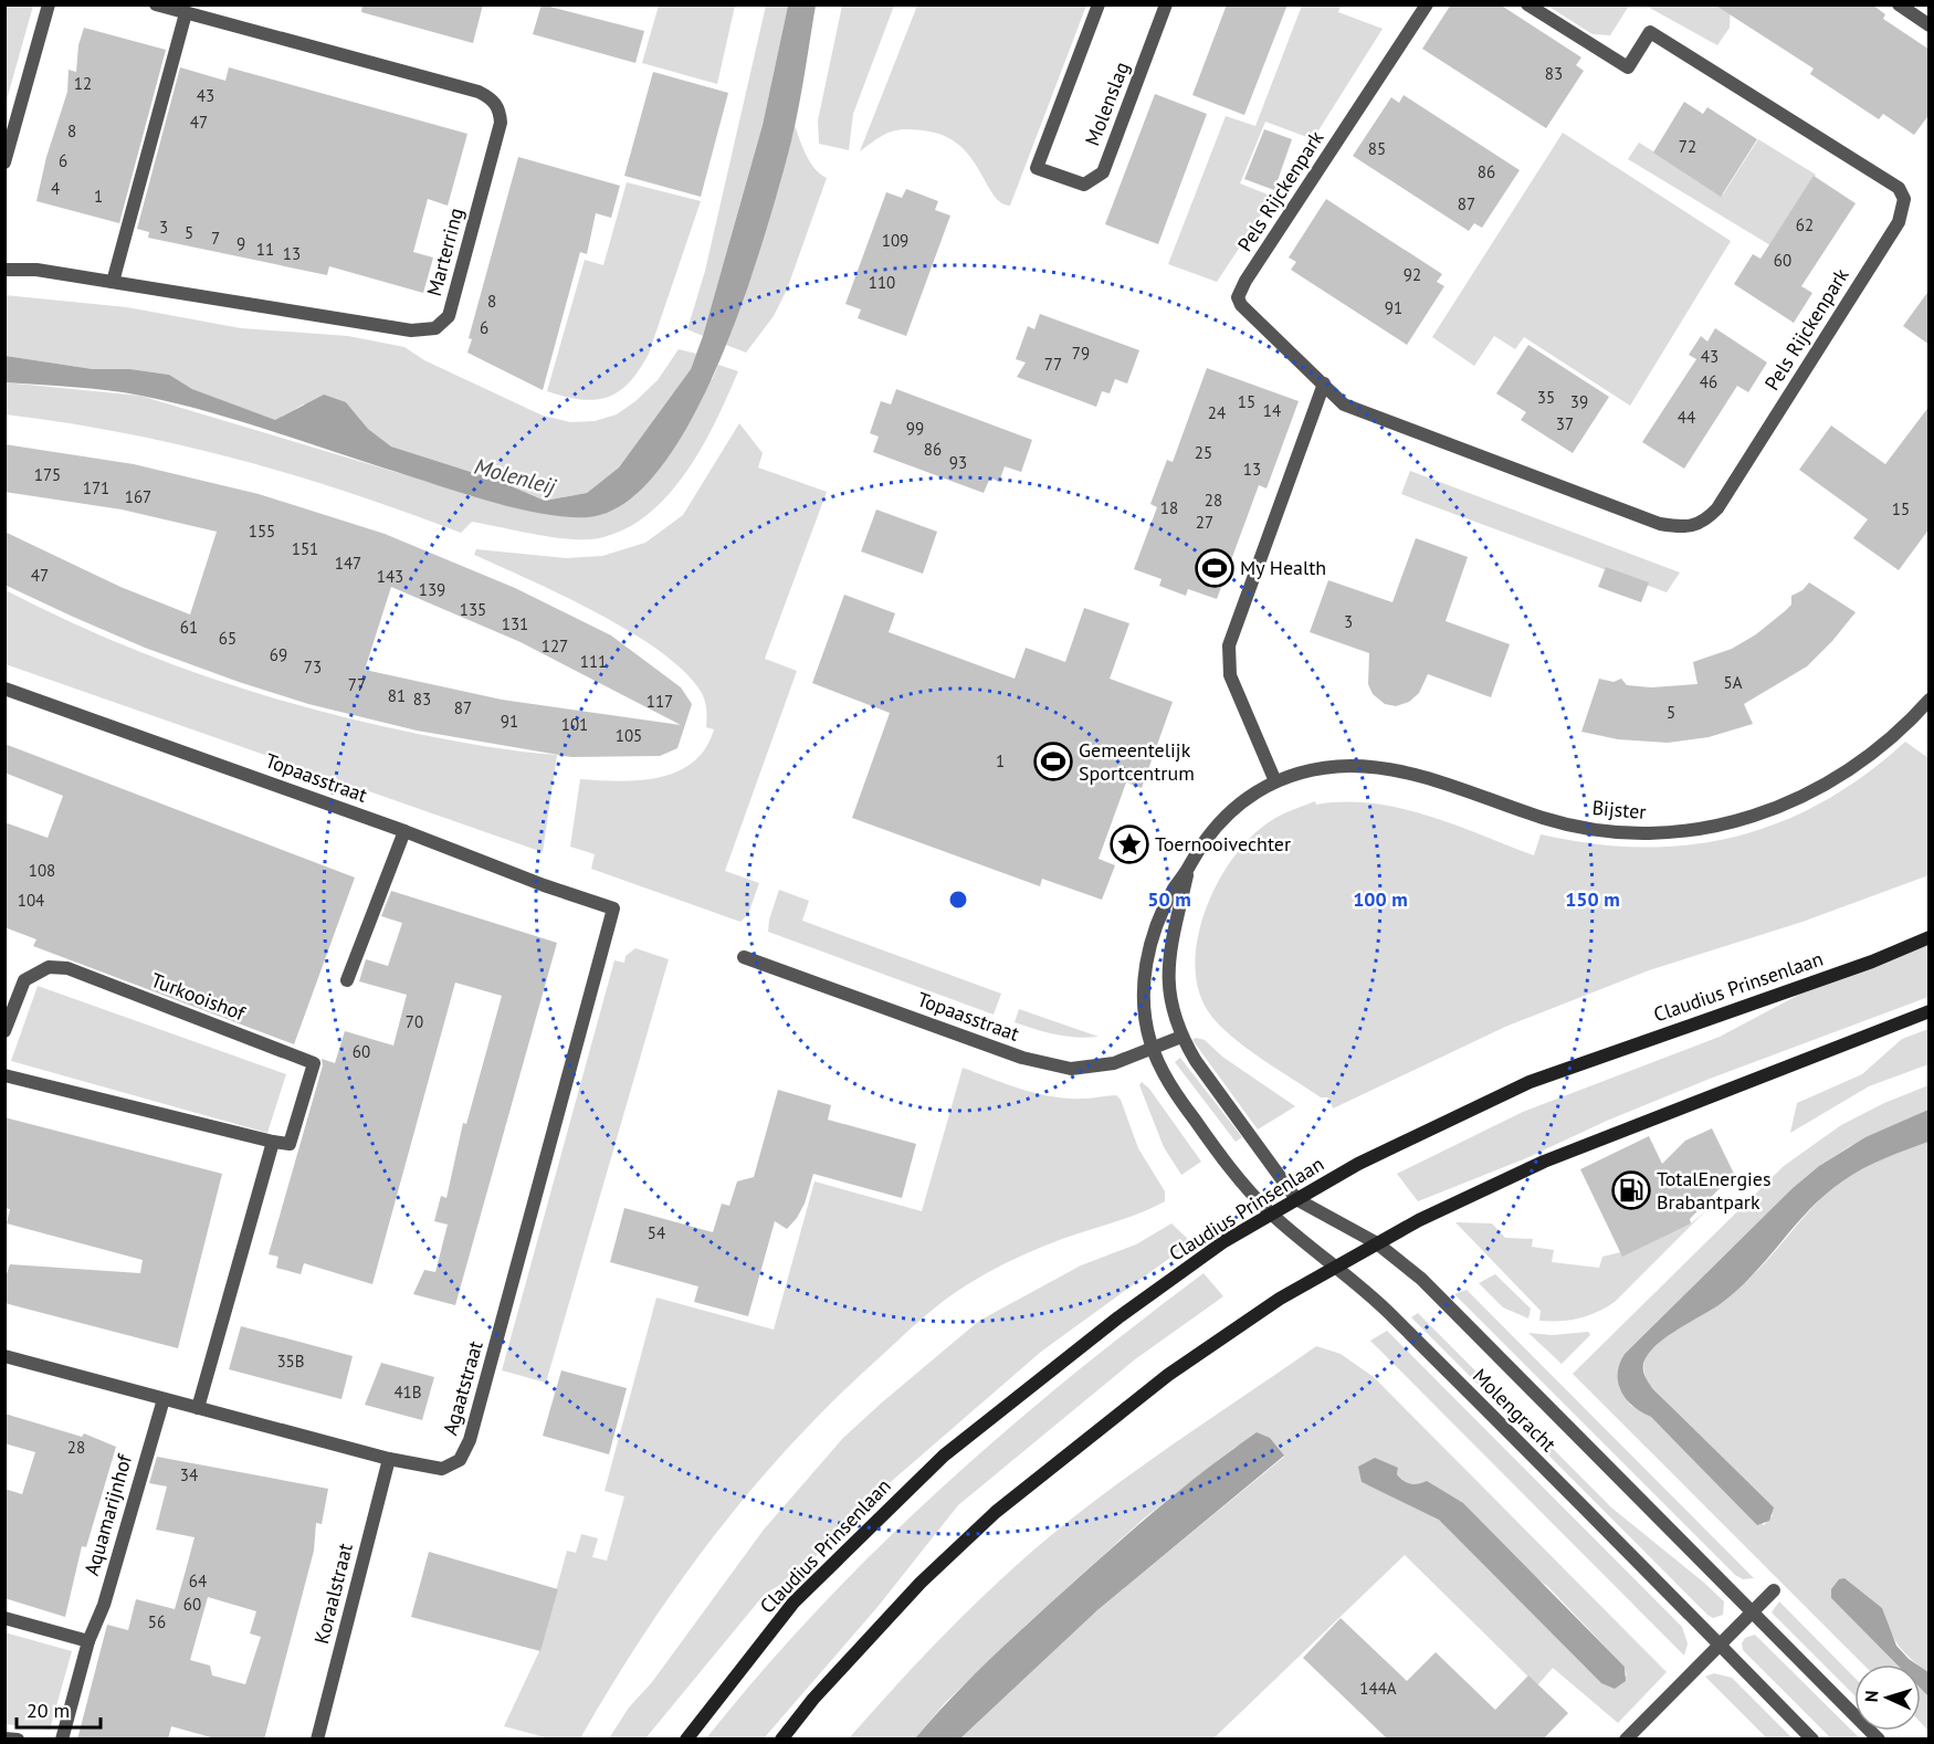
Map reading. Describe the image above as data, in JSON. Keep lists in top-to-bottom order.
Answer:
{
  "streets": {
    "main road": ["Claudius Prinsenlaan"],
    "street": [
      "Molenslag",
      "Pels Rijckenpark",
      "Marterring",
      "Topaasstraat",
      "Bijster",
      "Turkooishof",
      "Agaatstraat",
      "Molengracht",
      "Aquamarijnhof",
      "Koraalstraat"
    ]
  },
  "crossings": [
    ["Topaasstraat", "Bijster"],
    ["Topaasstraat", "Agaatstraat"],
    ["Bijster", "Claudius Prinsenlaan"],
    ["Bijster", "Molengracht"],
    ["Claudius Prinsenlaan", "Molengracht"],
    ["Agaatstraat", "Aquamarijnhof"],
    ["Agaatstraat", "Koraalstraat"]
  ],
  "water": ["Molenleij"],
  "places": {
    "sports": ["My Health", "Gemeentelijk Sportcentrum"],
    "place": ["Toernooivechter"],
    "fuel station": ["TotalEnergies Brabantpark"]
  },
  "house_numbers": [
    "83",
    "12",
    "43",
    "47",
    "8",
    "72",
    "85",
    "6",
    "86",
    "4",
    "1",
    "87",
    "62",
    "3",
    "5",
    "7",
    "109",
    "9",
    "11",
    "13",
    "60",
    "92",
    "110",
    "8",
    "91",
    "6",
    "79",
    "43",
    "77",
    "46",
    "35",
    "15",
    "39",
    "14",
    "24",
    "44",
    "37",
    "99",
    "86",
    "25",
    "93",
    "13",
    "175",
    "171",
    "167",
    "28",
    "18",
    "15",
    "27",
    "155",
    "151",
    "147",
    "47",
    "143",
    "139",
    "135",
    "3",
    "131",
    "61",
    "65",
    "127",
    "69",
    "111",
    "73",
    "5A",
    "77",
    "81",
    "83",
    "117",
    "87",
    "5",
    "91",
    "101",
    "105",
    "1",
    "108",
    "104",
    "70",
    "60",
    "54",
    "35B",
    "41B",
    "28",
    "34",
    "64",
    "60",
    "56",
    "144A"
  ],
  "scale_bar": "20 m",
  "north": "left",
  "rings": ["50 m", "100 m", "150 m"]
}
